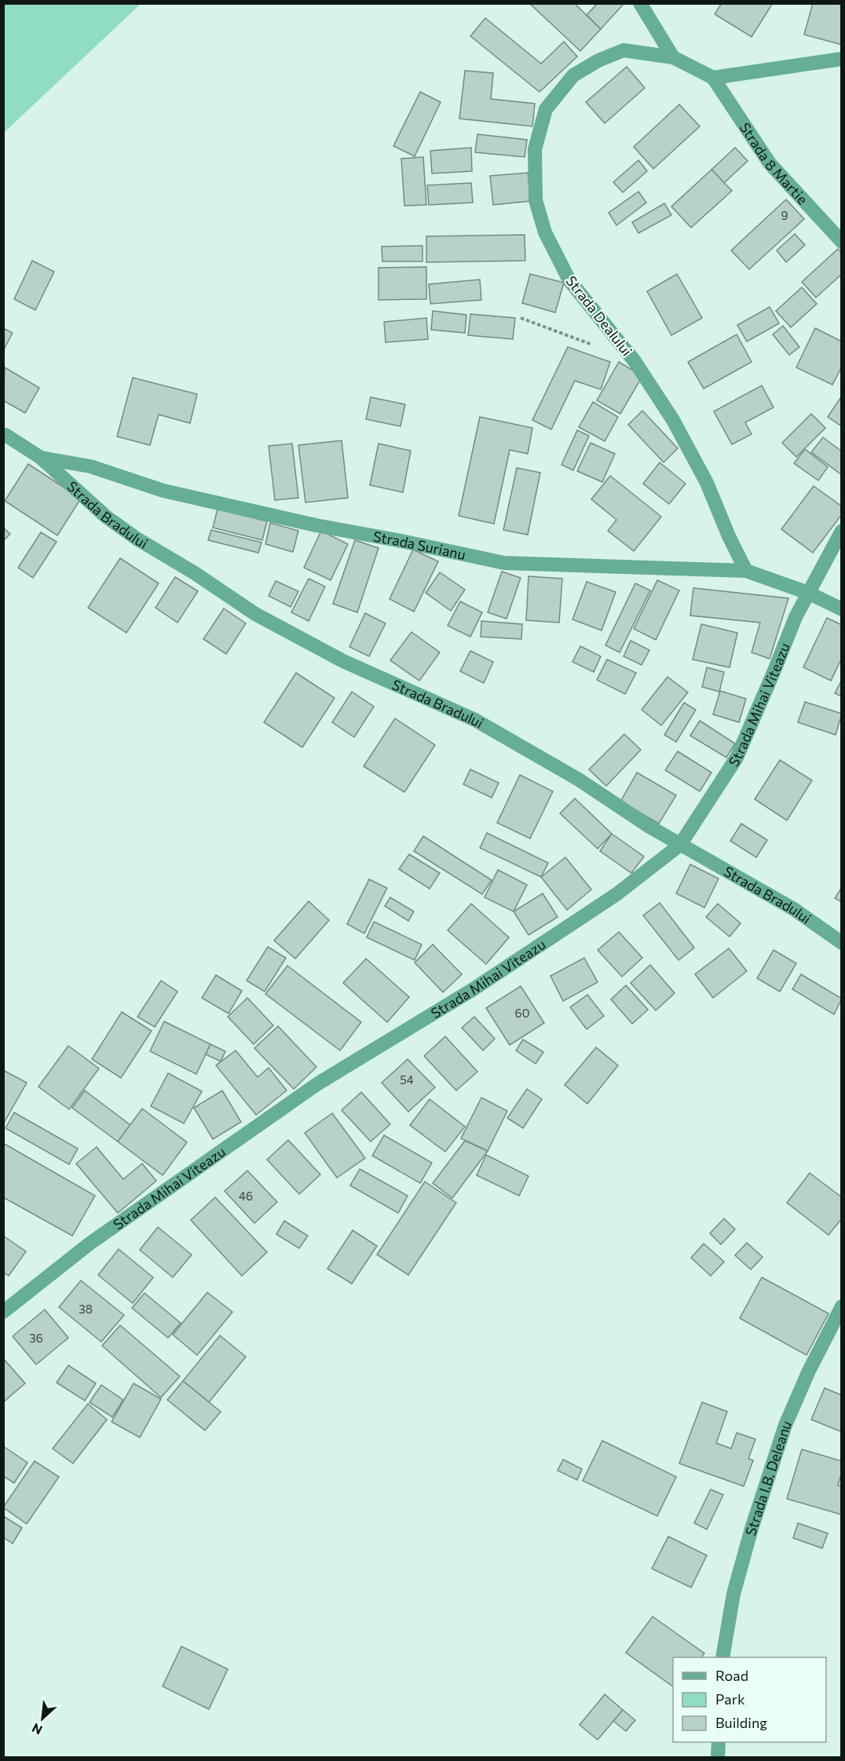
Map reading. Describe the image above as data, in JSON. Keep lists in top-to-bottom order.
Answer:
{
  "streets": {
    "street": [
      "Strada 8 Martie",
      "Strada Dealului",
      "Strada Bradului",
      "Strada Surianu",
      "Strada Mihai Viteazu",
      "Strada I.B. Deleanu"
    ]
  },
  "crossings": [
    ["Strada 8 Martie", "Strada Dealului"],
    ["Strada Dealului", "Strada Surianu"],
    ["Strada Bradului", "Strada Surianu"],
    ["Strada Bradului", "Strada Mihai Viteazu"],
    ["Strada Surianu", "Strada Mihai Viteazu"]
  ],
  "house_numbers": [
    "9",
    "60",
    "54",
    "46",
    "38",
    "36"
  ],
  "legend": ["Road", "Park", "Building"],
  "north": "bottom left"
}
